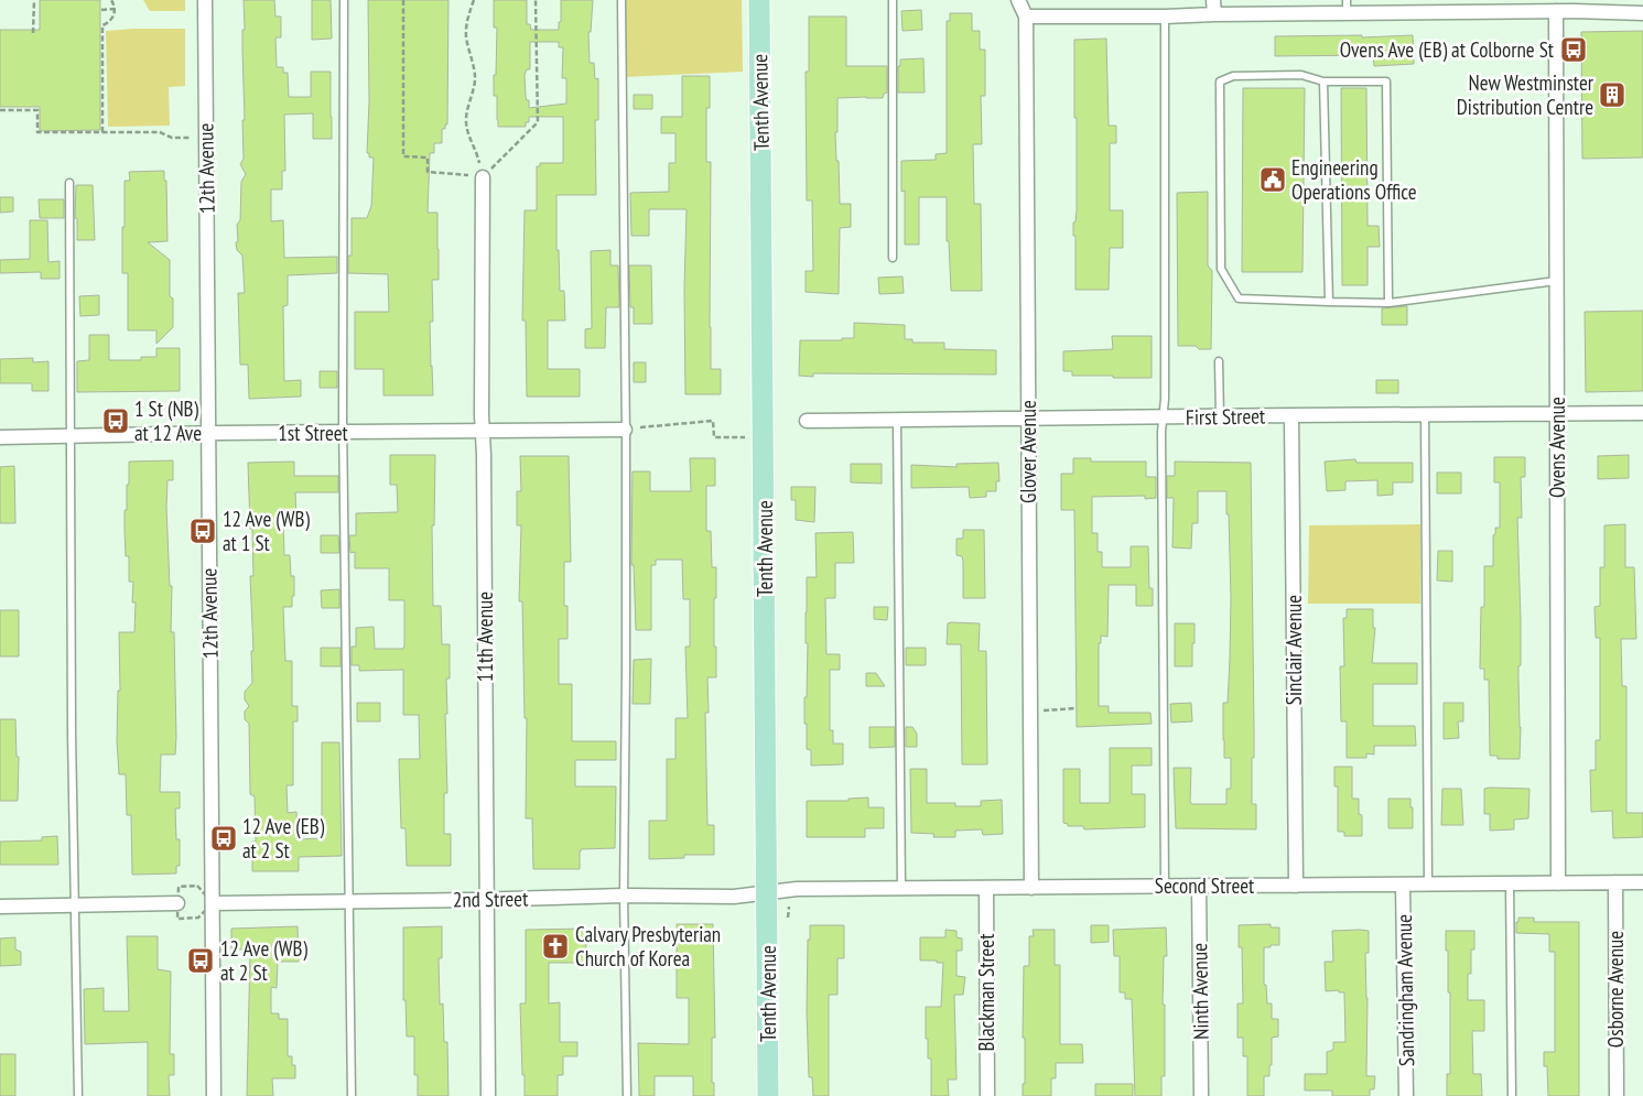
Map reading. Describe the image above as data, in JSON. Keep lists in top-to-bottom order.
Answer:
{
  "streets": {
    "main road": ["Tenth Avenue"],
    "street": [
      "12th Avenue",
      "First Street",
      "1st Street",
      "Ovens Avenue",
      "Glover Avenue",
      "11th Avenue",
      "Sinclair Avenue",
      "Second Street",
      "2nd Street",
      "Osborne Avenue",
      "Sandringham Avenue",
      "Ninth Avenue",
      "Blackman Street"
    ]
  },
  "crossings": [
    ["Tenth Avenue", "Second Street"],
    ["Tenth Avenue", "2nd Street"],
    ["12th Avenue", "1st Street"],
    ["12th Avenue", "2nd Street"],
    ["First Street", "Ovens Avenue"],
    ["First Street", "Glover Avenue"],
    ["First Street", "Sinclair Avenue"],
    ["1st Street", "11th Avenue"],
    ["Ovens Avenue", "Second Street"],
    ["Glover Avenue", "Second Street"],
    ["11th Avenue", "2nd Street"],
    ["Sinclair Avenue", "Second Street"],
    ["Second Street", "2nd Street"],
    ["Second Street", "Osborne Avenue"],
    ["Second Street", "Sandringham Avenue"],
    ["Second Street", "Ninth Avenue"],
    ["Second Street", "Blackman Street"]
  ],
  "places": {
    "bus stop": [
      "Ovens Ave (EB) at Colborne St",
      "1 St (NB) at 12 Ave",
      "12 Ave (WB) at 1 St",
      "12 Ave (EB) at 2 St",
      "12 Ave (WB) at 2 St"
    ],
    "building": ["New Westminster Distribution Centre"],
    "public building": ["Engineering Operations Office"],
    "church": ["Calvary Presbyterian Church of Korea"]
  }
}
